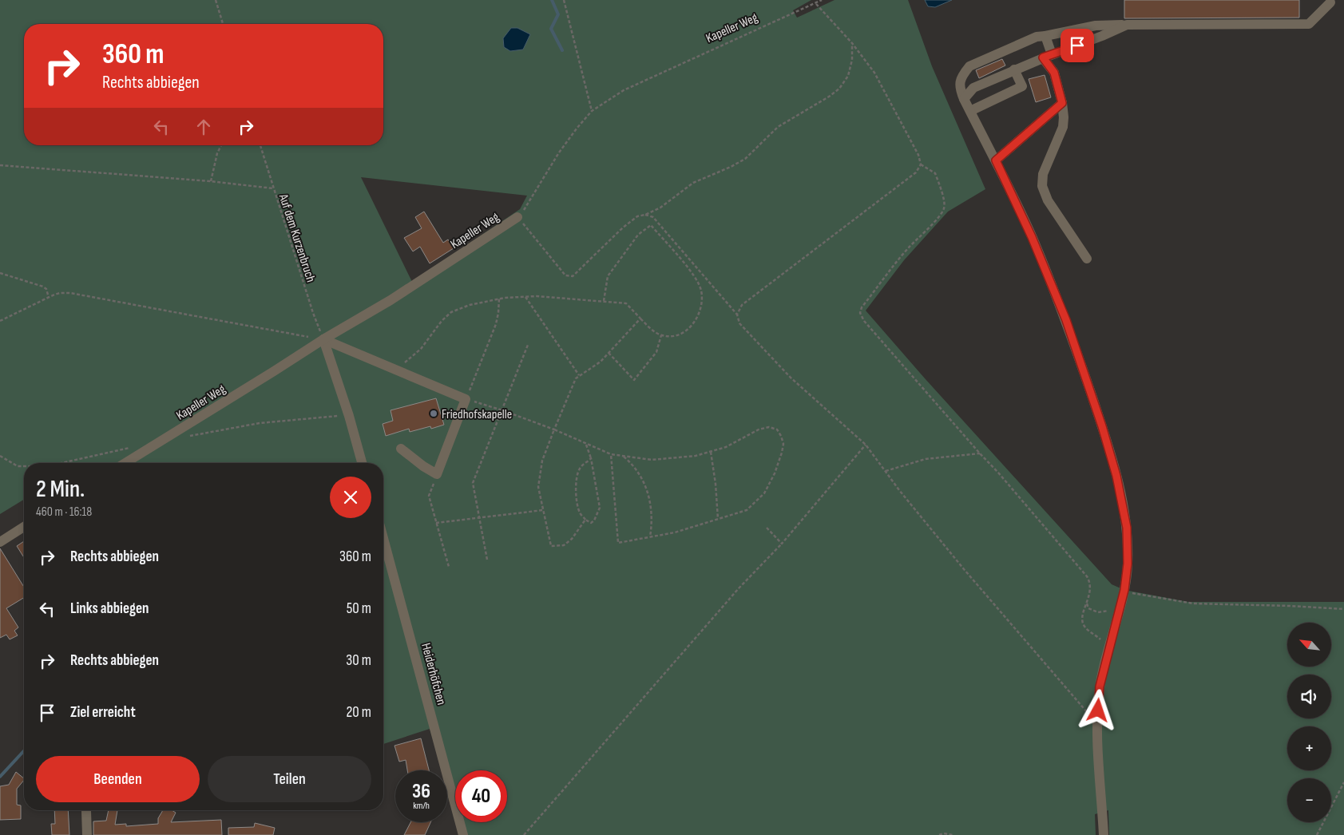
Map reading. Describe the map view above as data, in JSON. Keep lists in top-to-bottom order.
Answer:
{
  "streets": {
    "street": ["Kapeller Weg", "Heiderhöfchen"],
    "path": ["Auf dem Kurzenbruch"]
  },
  "crossings": [
    ["Kapeller Weg", "Auf dem Kurzenbruch"]
  ],
  "places": ["Friedhofskapelle"],
  "north": "top left",
  "page": {
    "turn": ["360 m", "Rechts abbiegen"],
    "heading": ["2 Min.", "460 m · 16:18"],
    "list": [
      {
        "name": "Rechts abbiegen",
        "value": "360 m"
      },
      {
        "name": "Links abbiegen",
        "value": "50 m"
      },
      {
        "name": "Rechts abbiegen",
        "value": "30 m"
      },
      {
        "name": "Ziel erreicht",
        "value": "20 m"
      }
    ],
    "map_buttons": ["+", "−"],
    "buttons": ["Beenden", "Teilen"],
    "speed": "36 km/h",
    "limit": "40"
  }
}
